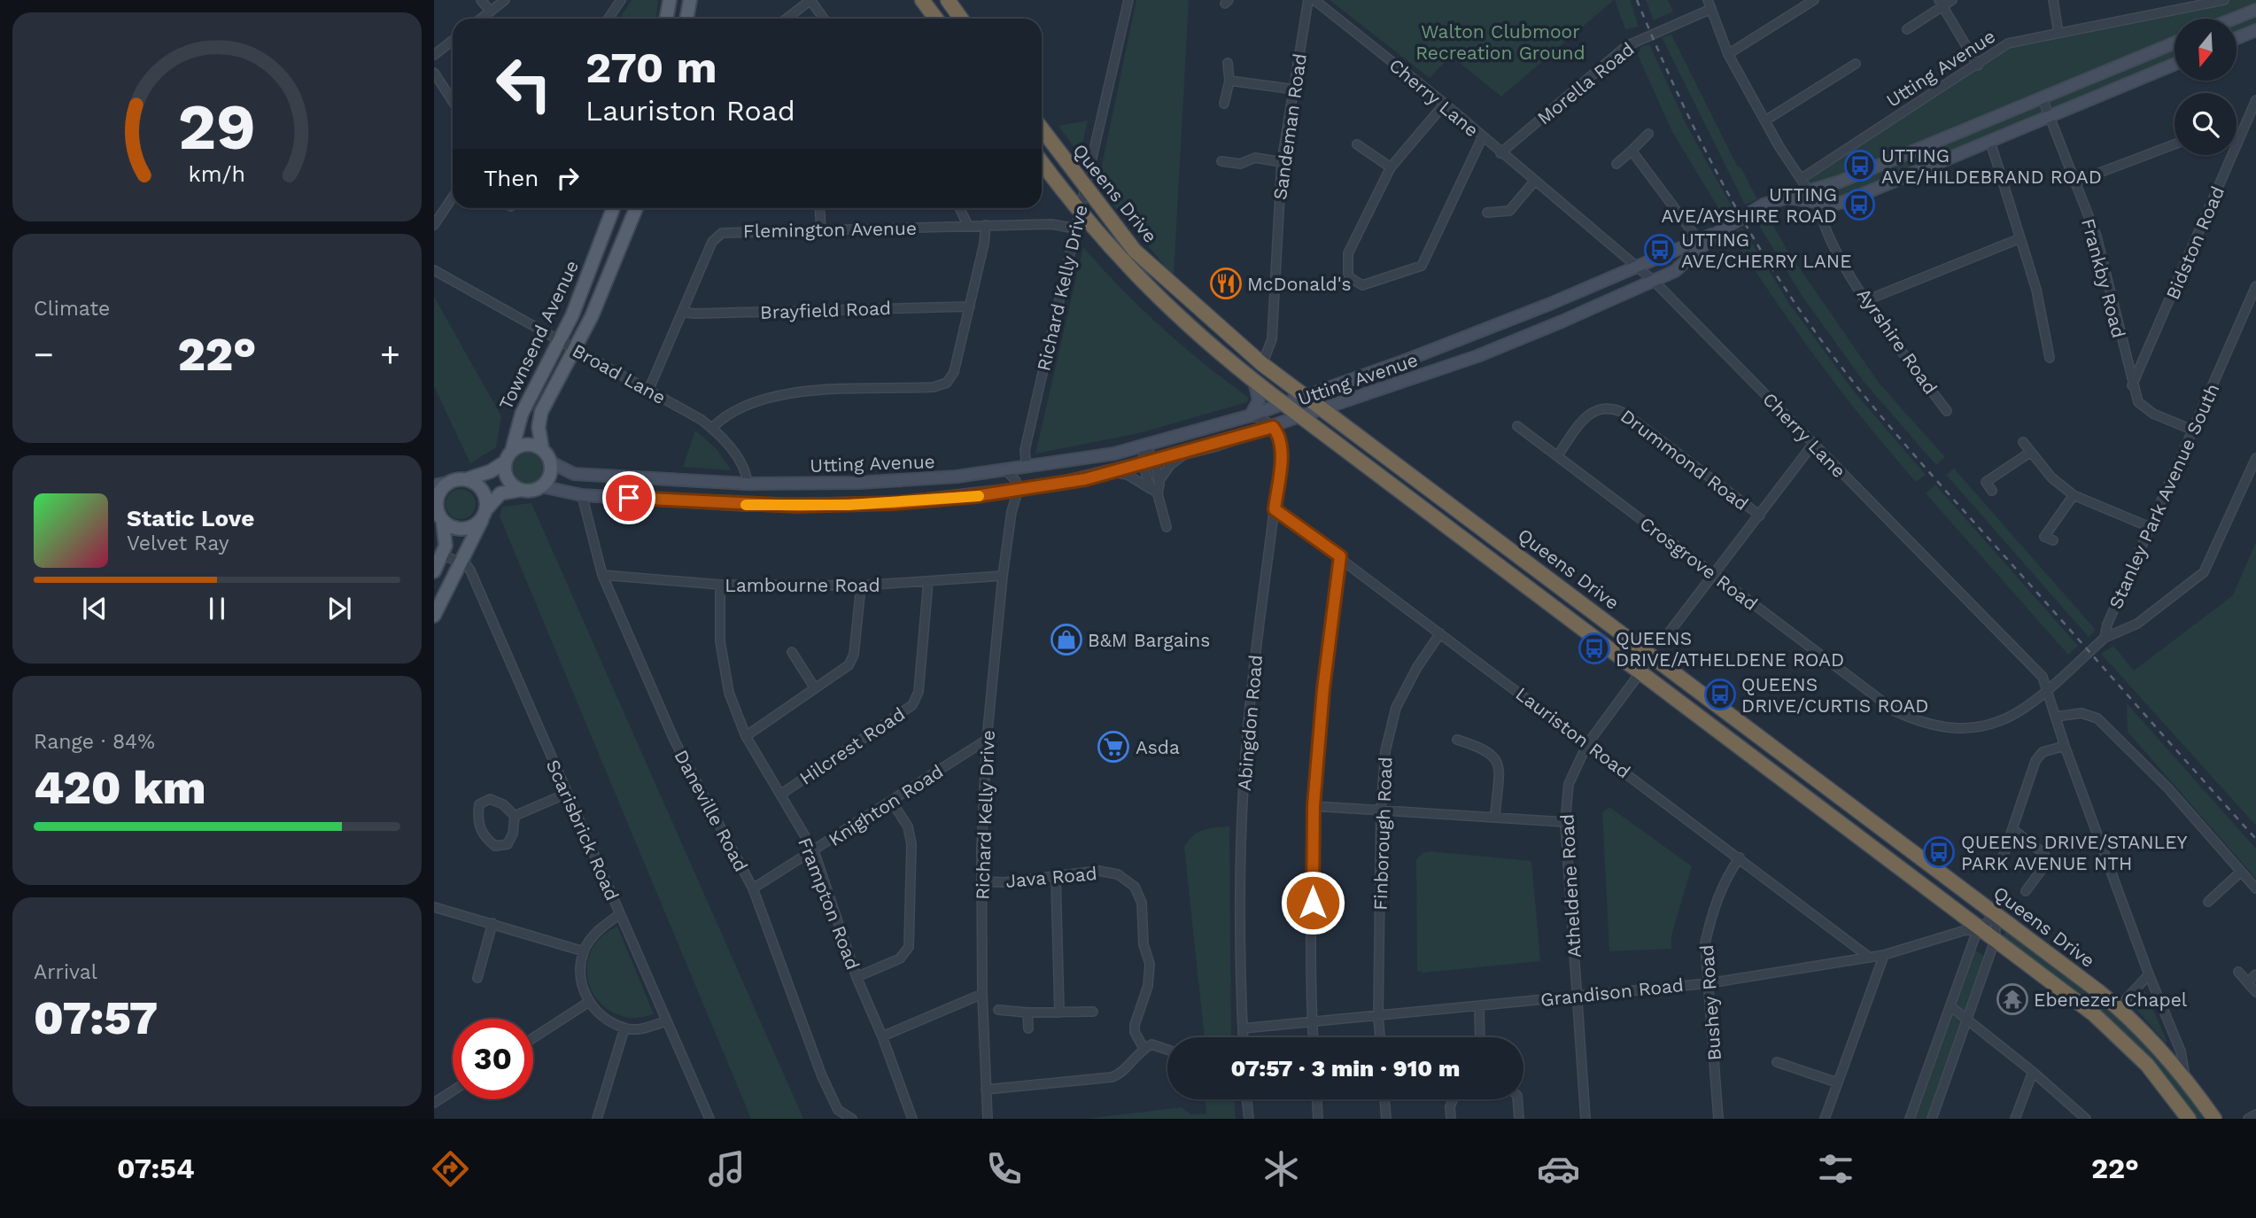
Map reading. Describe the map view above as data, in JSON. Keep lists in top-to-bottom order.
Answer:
{
  "streets": {
    "highway": ["Queens Drive"],
    "main road": ["Townsend Avenue"],
    "street": [
      "Utting Avenue",
      "Morella Road",
      "Cherry Lane",
      "Sandeman Road",
      "Flemington Avenue",
      "Bidston Road",
      "Frankby Road",
      "Richard Kelly Drive",
      "Brayfield Road",
      "Ayrshire Road",
      "Broad Lane",
      "Drummond Road",
      "Stanley Park Avenue South",
      "Crosgrove Road",
      "Lambourne Road",
      "Abingdon Road",
      "Lauriston Road",
      "Hilcrest Road",
      "Knighton Road",
      "Daneville Road",
      "Scarisbrick Road",
      "Finborough Road",
      "Java Road",
      "Atheldene Road",
      "Frampton Road",
      "Grandison Road",
      "Bushey Road"
    ]
  },
  "crossings": [
    ["Utting Avenue", "Cherry Lane"],
    ["Utting Avenue", "Queens Drive"],
    ["Utting Avenue", "Frankby Road"],
    ["Utting Avenue", "Richard Kelly Drive"],
    ["Utting Avenue", "Townsend Avenue"],
    ["Utting Avenue", "Ayrshire Road"],
    ["Utting Avenue", "Broad Lane"],
    ["Utting Avenue", "Abingdon Road"],
    ["Utting Avenue", "Daneville Road"],
    ["Morella Road", "Cherry Lane"],
    ["Morella Road", "Ayrshire Road"],
    ["Cherry Lane", "Queens Drive"],
    ["Cherry Lane", "Stanley Park Avenue South"],
    ["Cherry Lane", "Crosgrove Road"],
    ["Sandeman Road", "Queens Drive"],
    ["Queens Drive", "Richard Kelly Drive"],
    ["Queens Drive", "Atheldene Road"],
    ["Queens Drive", "Grandison Road"],
    ["Flemington Avenue", "Richard Kelly Drive"],
    ["Flemington Avenue", "Brayfield Road"],
    ["Flemington Avenue", "Broad Lane"],
    ["Bidston Road", "Frankby Road"],
    ["Frankby Road", "Stanley Park Avenue South"],
    ["Richard Kelly Drive", "Lambourne Road"],
    ["Richard Kelly Drive", "Knighton Road"],
    ["Richard Kelly Drive", "Java Road"],
    ["Townsend Avenue", "Broad Lane"],
    ["Drummond Road", "Crosgrove Road"],
    ["Stanley Park Avenue South", "Crosgrove Road"],
    ["Lambourne Road", "Hilcrest Road"],
    ["Lambourne Road", "Daneville Road"],
    ["Lambourne Road", "Frampton Road"],
    ["Abingdon Road", "Lauriston Road"],
    ["Abingdon Road", "Grandison Road"],
    ["Lauriston Road", "Finborough Road"],
    ["Lauriston Road", "Atheldene Road"],
    ["Lauriston Road", "Grandison Road"],
    ["Lauriston Road", "Bushey Road"],
    ["Hilcrest Road", "Frampton Road"],
    ["Knighton Road", "Daneville Road"],
    ["Knighton Road", "Frampton Road"],
    ["Finborough Road", "Grandison Road"],
    ["Atheldene Road", "Grandison Road"],
    ["Grandison Road", "Bushey Road"]
  ],
  "parks": ["Walton Clubmoor Recreation Ground"],
  "places": {
    "bus stop": [
      "UTTING AVE/HILDEBRAND ROAD",
      "UTTING AVE/AYSHIRE ROAD",
      "UTTING AVE/CHERRY LANE",
      "QUEENS DRIVE/ATHELDENE ROAD",
      "QUEENS DRIVE/CURTIS ROAD",
      "QUEENS DRIVE/STANLEY PARK AVENUE NTH"
    ],
    "restaurant": ["McDonald's"],
    "shop": ["B&M Bargains"],
    "supermarket": ["Asda"],
    "temple": ["Ebenezer Chapel"]
  },
  "north": "bottom",
  "page": {
    "turn": ["270 m", "Lauriston Road"],
    "then": "Then",
    "tile": [
      "Climate",
      ["Range · 84%", "420 km"],
      ["Arrival", "07:57"]
    ],
    "heat": ["−", "22°", "+"],
    "song": ["Static Love", "Velvet Ray"],
    "limit": "30",
    "trip": "07:57 · 3 min · 910 m",
    "tabs": ["07:54", "22°"],
    "gauge": ["29", "km/h"]
  }
}
